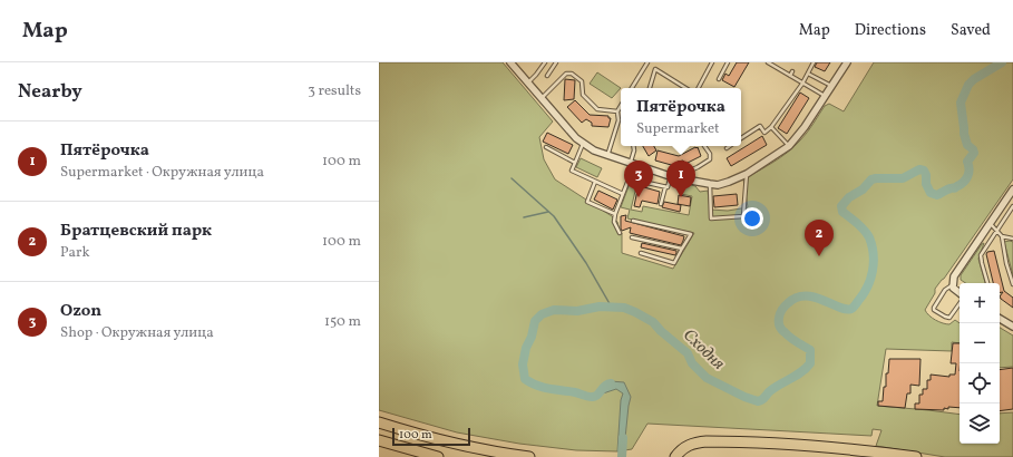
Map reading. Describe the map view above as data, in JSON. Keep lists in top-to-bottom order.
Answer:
{
  "water": ["Сходня"],
  "scale_bar": "100 m",
  "page": {
    "header": "Map",
    "nav": ["Map", "Directions", "Saved"],
    "heading": ["Nearby", "3 results"],
    "popup": ["Пятёрочка", "Supermarket"],
    "list": [
      {
        "mark": "1",
        "name": "Пятёрочка",
        "note": "Supermarket · Окружная улица",
        "value": "100 m"
      },
      {
        "mark": "2",
        "name": "Братцевский парк",
        "note": "Park",
        "value": "100 m"
      },
      {
        "mark": "3",
        "name": "Ozon",
        "note": "Shop · Окружная улица",
        "value": "150 m"
      }
    ],
    "pins": ["1", "3", "2"],
    "map_buttons": ["+", "−"],
    "scale": "100 m"
  }
}
